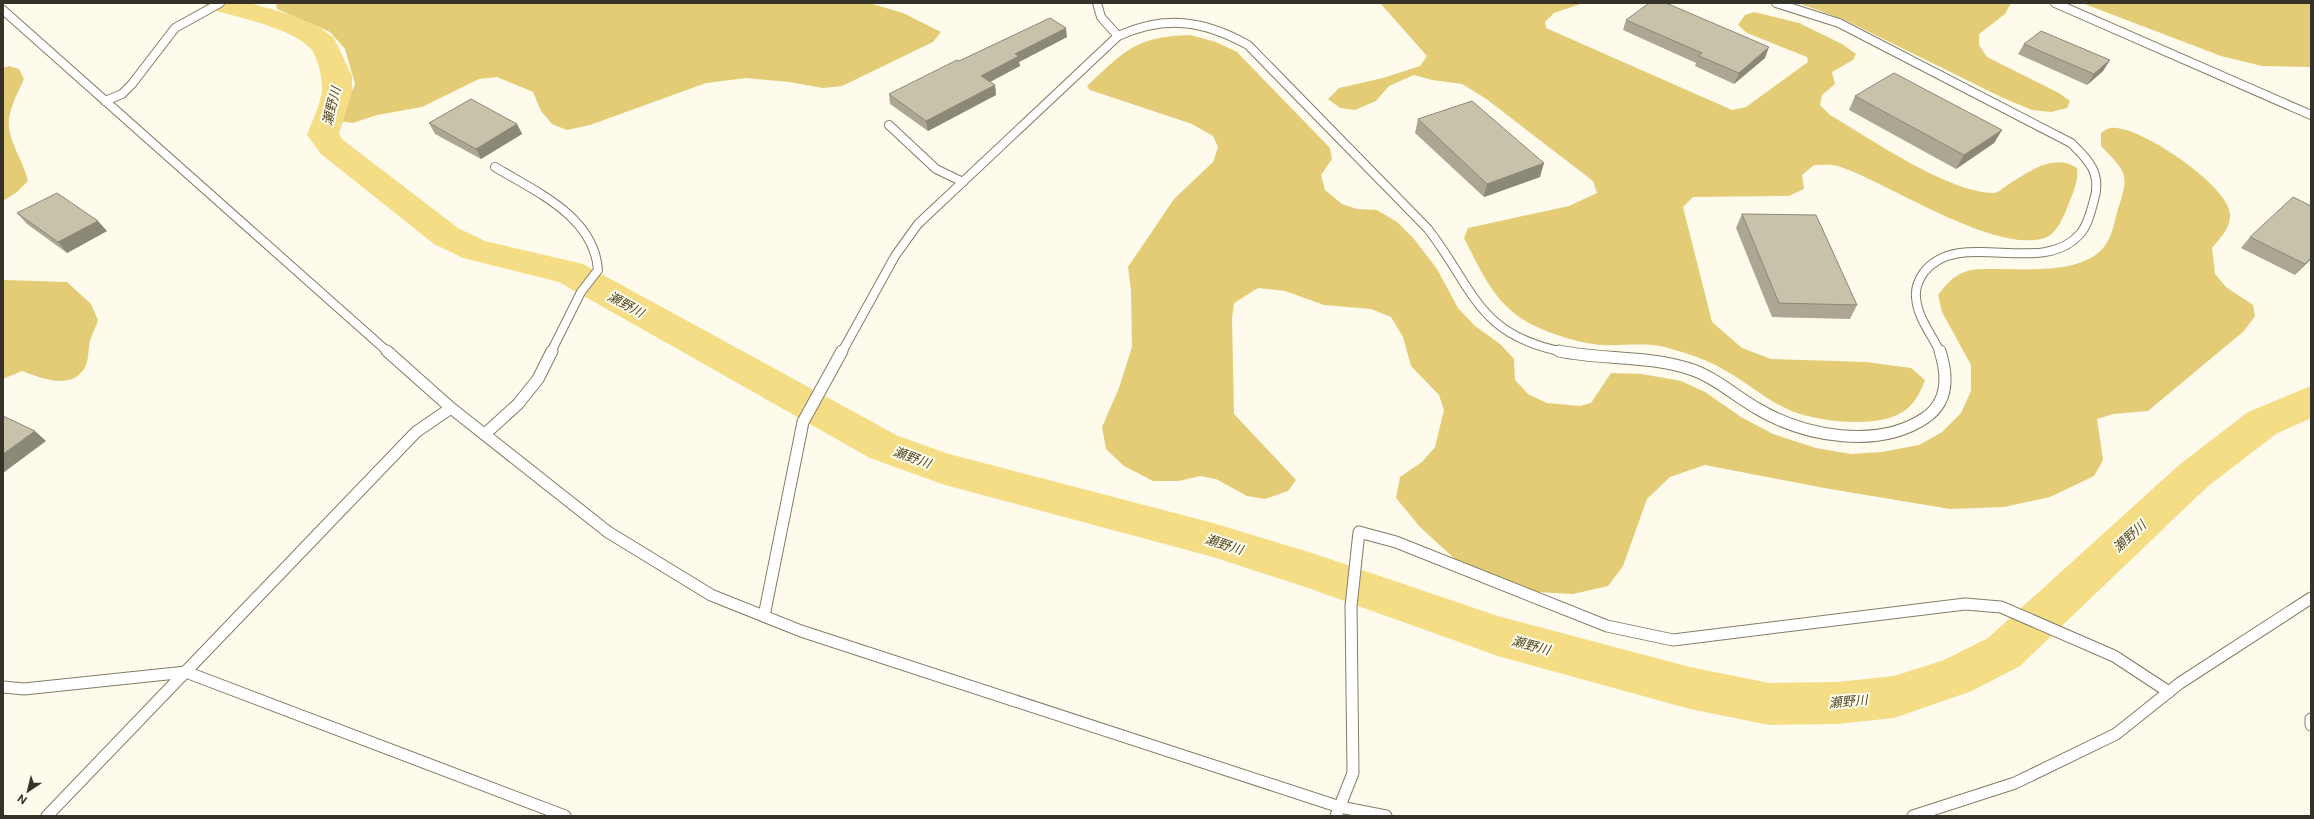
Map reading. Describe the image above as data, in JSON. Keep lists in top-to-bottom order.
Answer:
{
  "water": ["瀬野川"],
  "north": "bottom left"
}
